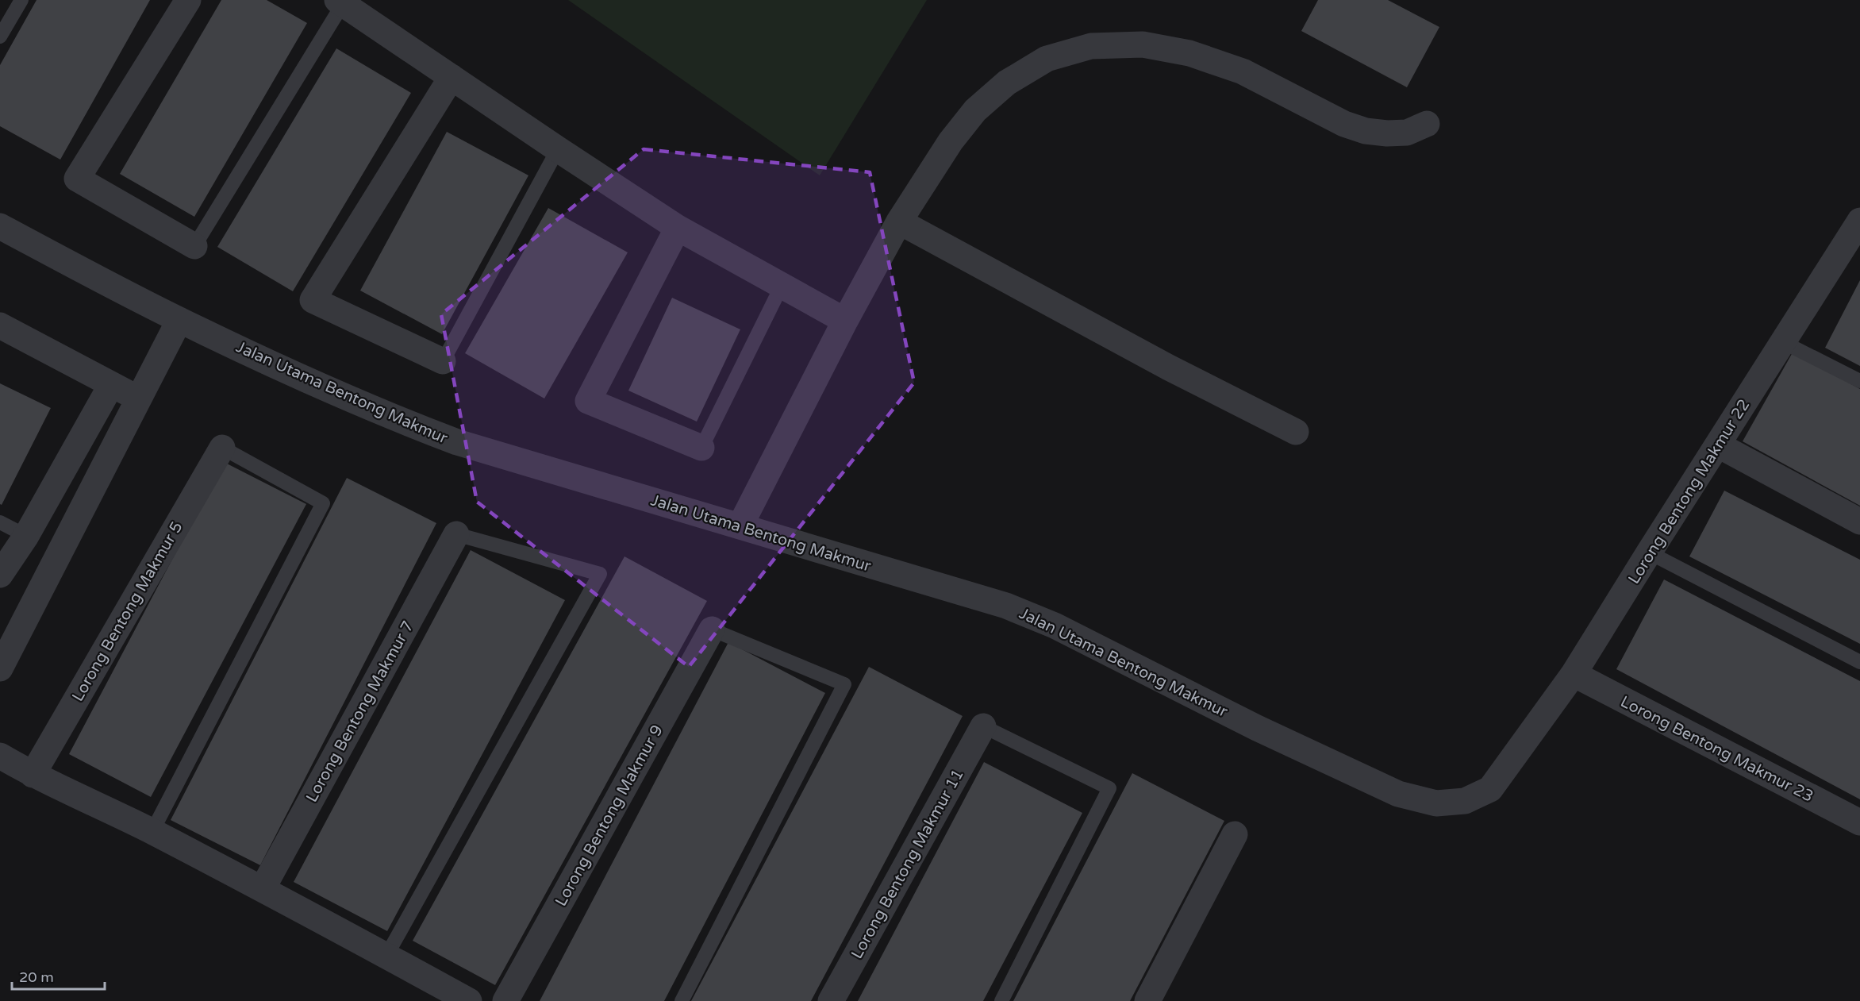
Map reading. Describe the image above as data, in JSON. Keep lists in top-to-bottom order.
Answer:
{
  "streets": {
    "street": [
      "Jalan Utama Bentong Makmur",
      "Lorong Bentong Makmur 22",
      "Lorong Bentong Makmur 5",
      "Lorong Bentong Makmur 7",
      "Lorong Bentong Makmur 23",
      "Lorong Bentong Makmur 9",
      "Lorong Bentong Makmur 11"
    ]
  },
  "crossings": [
    ["Jalan Utama Bentong Makmur", "Lorong Bentong Makmur 22"],
    ["Lorong Bentong Makmur 22", "Lorong Bentong Makmur 23"]
  ],
  "scale_bar": "20 m"
}
